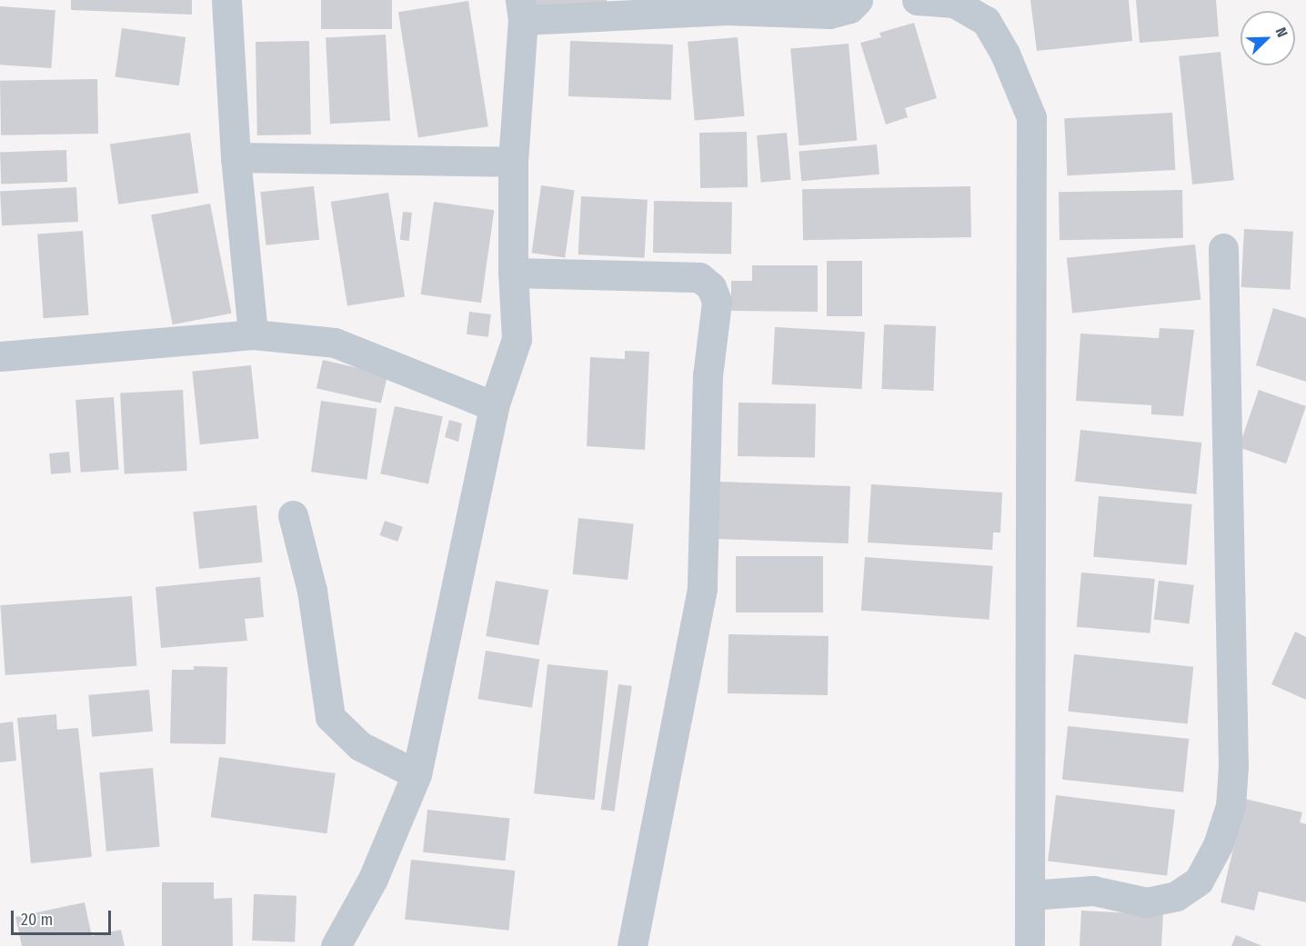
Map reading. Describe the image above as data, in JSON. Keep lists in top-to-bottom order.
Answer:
{
  "scale_bar": "20 m",
  "north": "top right"
}
